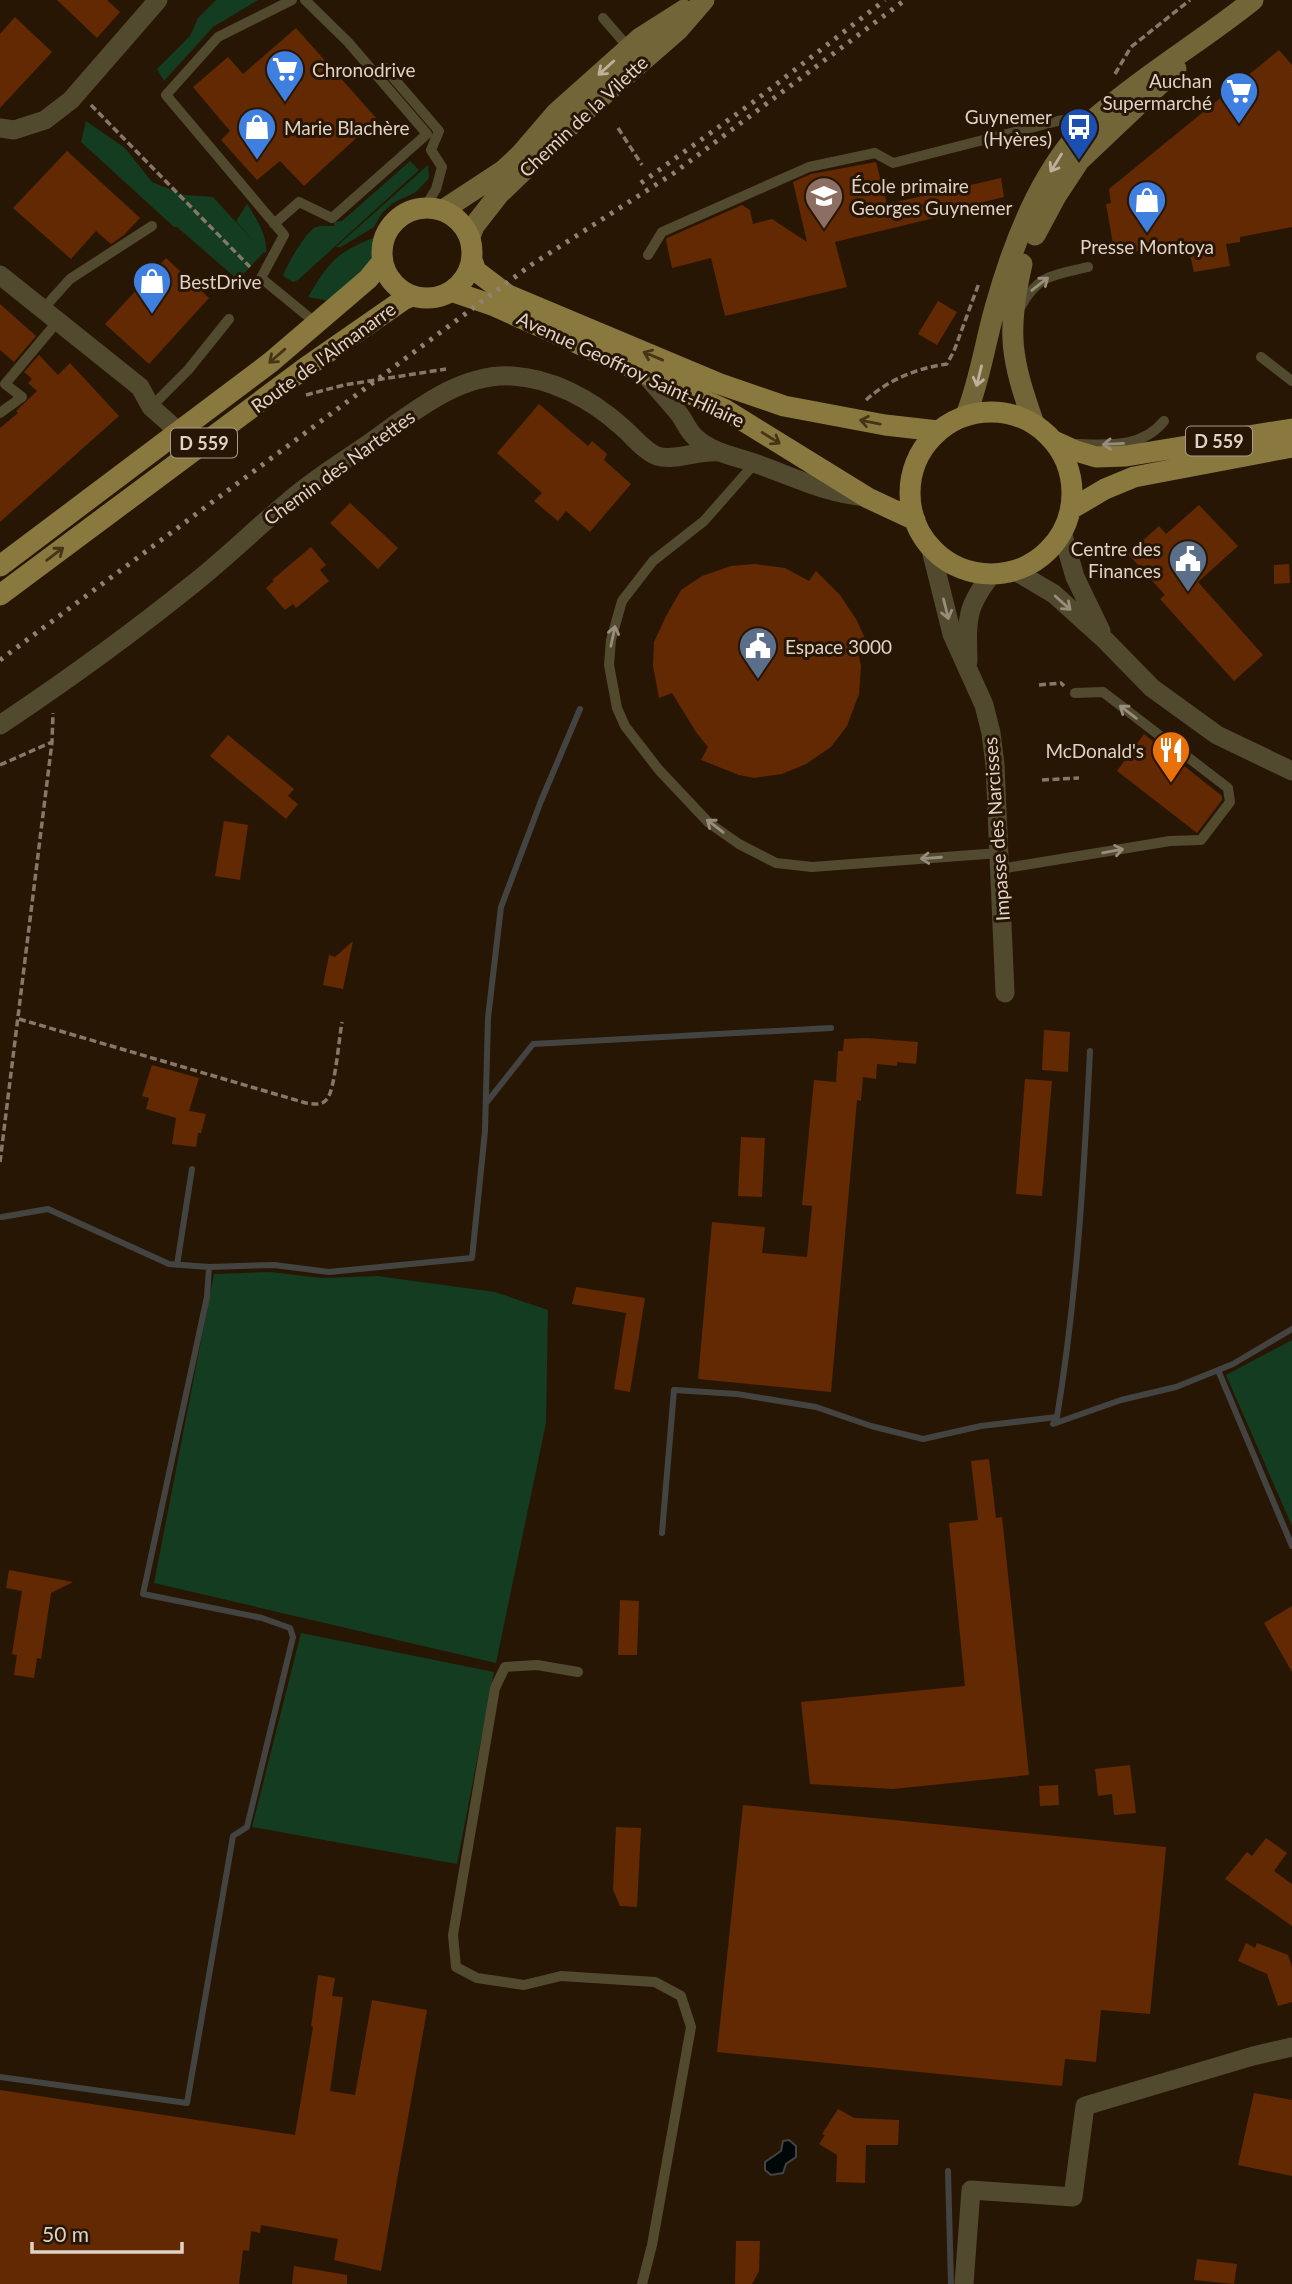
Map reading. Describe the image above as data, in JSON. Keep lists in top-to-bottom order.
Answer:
{
  "streets": {
    "main road": ["Route de l'Almanarre", "Avenue Geoffroy Saint-Hilaire", "D 559"],
    "street": ["Chemin de la Vilette", "Chemin des Nartettes", "Impasse des Narcisses"]
  },
  "crossings": [
    ["Chemin de la Vilette", "Route de l'Almanarre"],
    ["Chemin de la Vilette", "Avenue Geoffroy Saint-Hilaire"],
    ["Route de l'Almanarre", "Avenue Geoffroy Saint-Hilaire"],
    ["Avenue Geoffroy Saint-Hilaire", "D 559"],
    ["Avenue Geoffroy Saint-Hilaire", "Impasse des Narcisses"],
    ["D 559", "Impasse des Narcisses"]
  ],
  "places": {
    "supermarket": ["Chronodrive", "Auchan Supermarché"],
    "shop": ["Marie Blachère", "Presse Montoya", "BestDrive"],
    "bus stop": ["Guynemer (Hyères)"],
    "school or university": ["École primaire Georges Guynemer"],
    "public building": ["Centre des Finances", "Espace 3000"],
    "restaurant": ["McDonald's"]
  },
  "scale_bar": "50 m"
}
